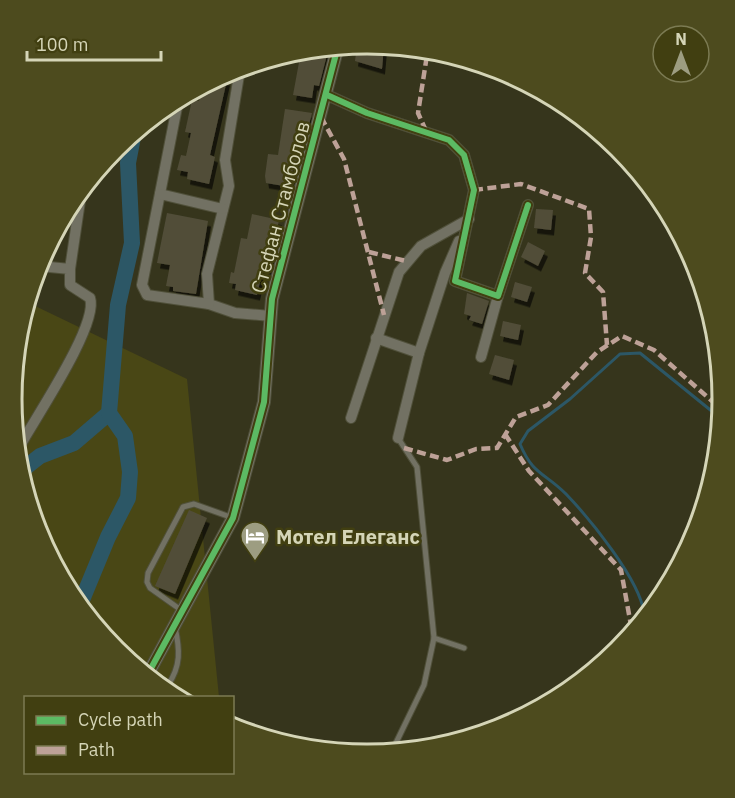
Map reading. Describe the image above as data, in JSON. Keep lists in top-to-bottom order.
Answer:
{
  "streets": {
    "street": ["Стефан Стамболов"]
  },
  "places": {
    "hotel": ["Мотел Елеганс"]
  },
  "legend": ["Cycle path", "Path"],
  "scale_bar": "100 m",
  "north": "top"
}
